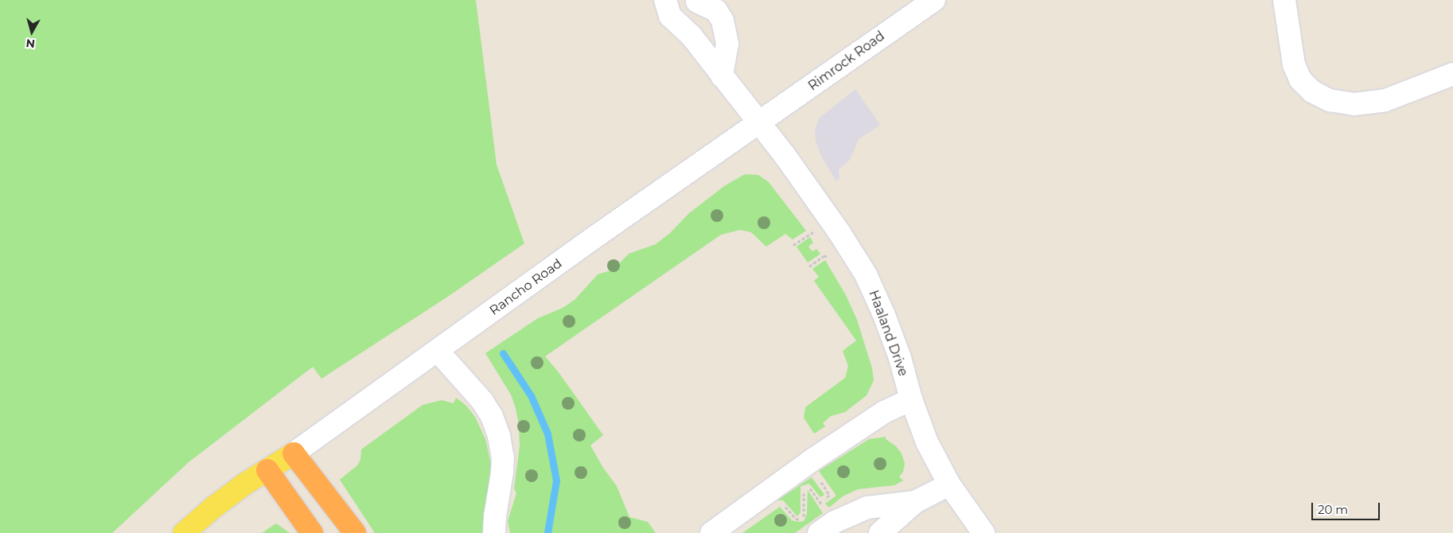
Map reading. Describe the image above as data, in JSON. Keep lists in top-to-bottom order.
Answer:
{
  "streets": {
    "street": ["Rimrock Road", "Rancho Road", "Haaland Drive"]
  },
  "crossings": [
    ["Rimrock Road", "Rancho Road"],
    ["Rimrock Road", "Haaland Drive"],
    ["Rancho Road", "Haaland Drive"]
  ],
  "scale_bar": "20 m",
  "north": "bottom"
}
